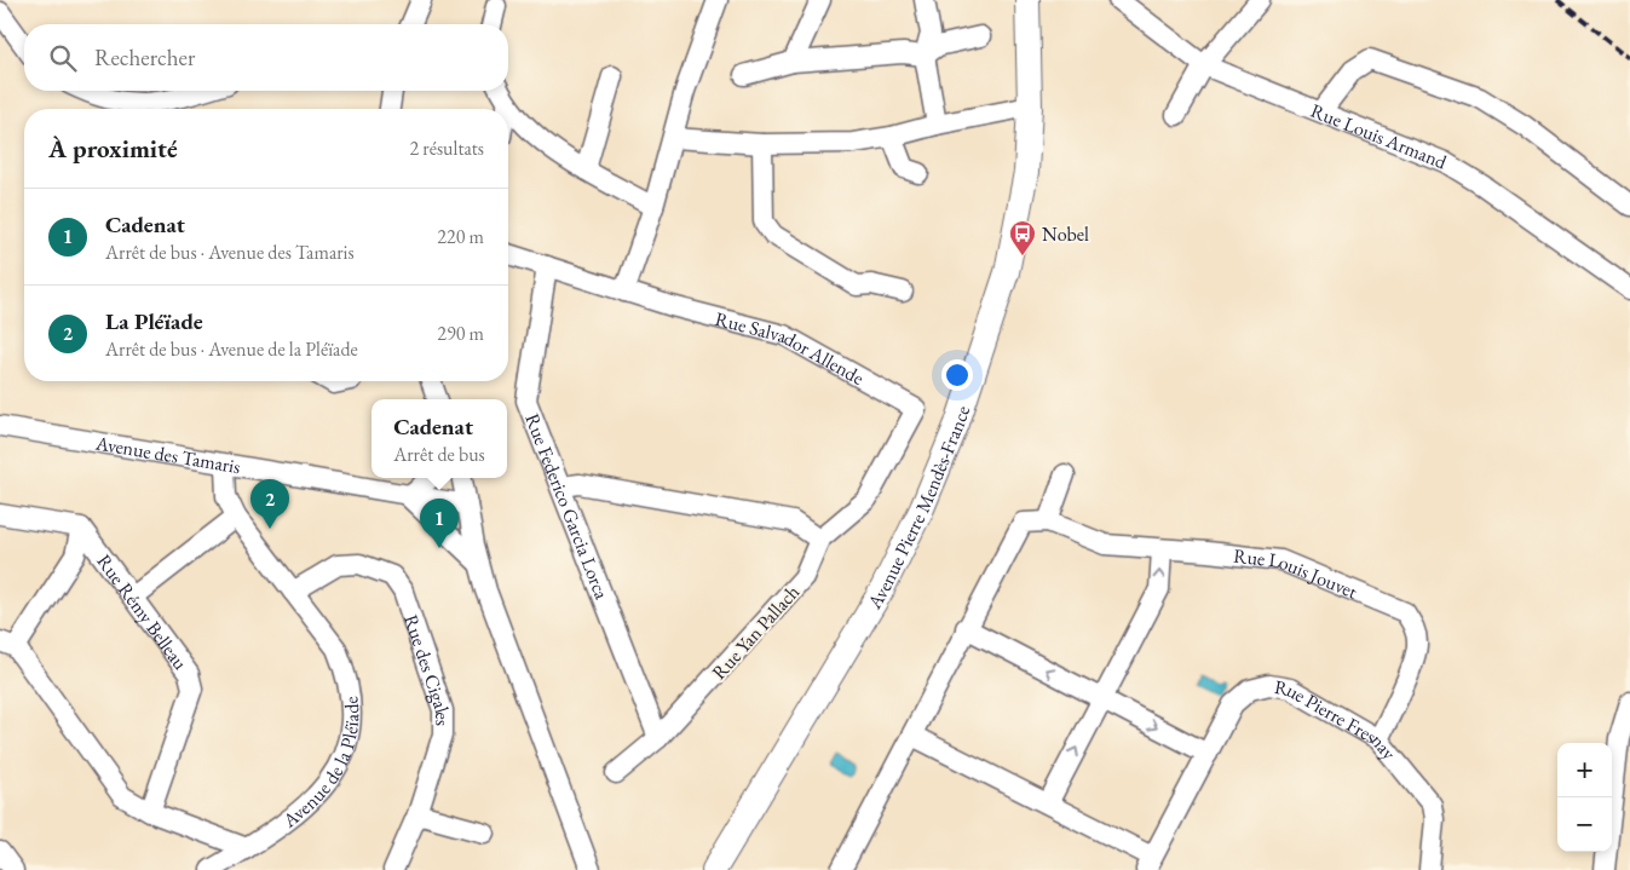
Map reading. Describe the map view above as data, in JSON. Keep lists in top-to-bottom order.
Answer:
{
  "streets": {
    "street": [
      "Rue Louis Armand",
      "Rue Salvador Allende",
      "Avenue des Tamaris",
      "Rue Federico Garcia Lorca",
      "Avenue Pierre Mendès-France",
      "Rue Louis Jouvet",
      "Rue Rémy Belleau",
      "Rue Yan Pallach",
      "Rue des Cigales",
      "Rue Pierre Fresnay",
      "Avenue de la Pléïade"
    ]
  },
  "crossings": [
    ["Rue Salvador Allende", "Rue Federico Garcia Lorca"],
    ["Rue Salvador Allende", "Rue Yan Pallach"],
    ["Avenue des Tamaris", "Avenue de la Pléïade"],
    ["Rue Federico Garcia Lorca", "Rue Yan Pallach"],
    ["Rue Louis Jouvet", "Rue Pierre Fresnay"],
    ["Rue des Cigales", "Avenue de la Pléïade"]
  ],
  "places": {
    "bus stop": ["Nobel"]
  },
  "page": {
    "search": "Rechercher",
    "heading": ["À proximité", "2 résultats"],
    "list": [
      {
        "mark": "1",
        "name": "Cadenat",
        "note": "Arrêt de bus · Avenue des Tamaris",
        "value": "220 m"
      },
      {
        "mark": "2",
        "name": "La Pléïade",
        "note": "Arrêt de bus · Avenue de la Pléïade",
        "value": "290 m"
      }
    ],
    "popup": ["Cadenat", "Arrêt de bus"],
    "pins": ["2", "1"],
    "map_buttons": ["+", "−"]
  }
}
